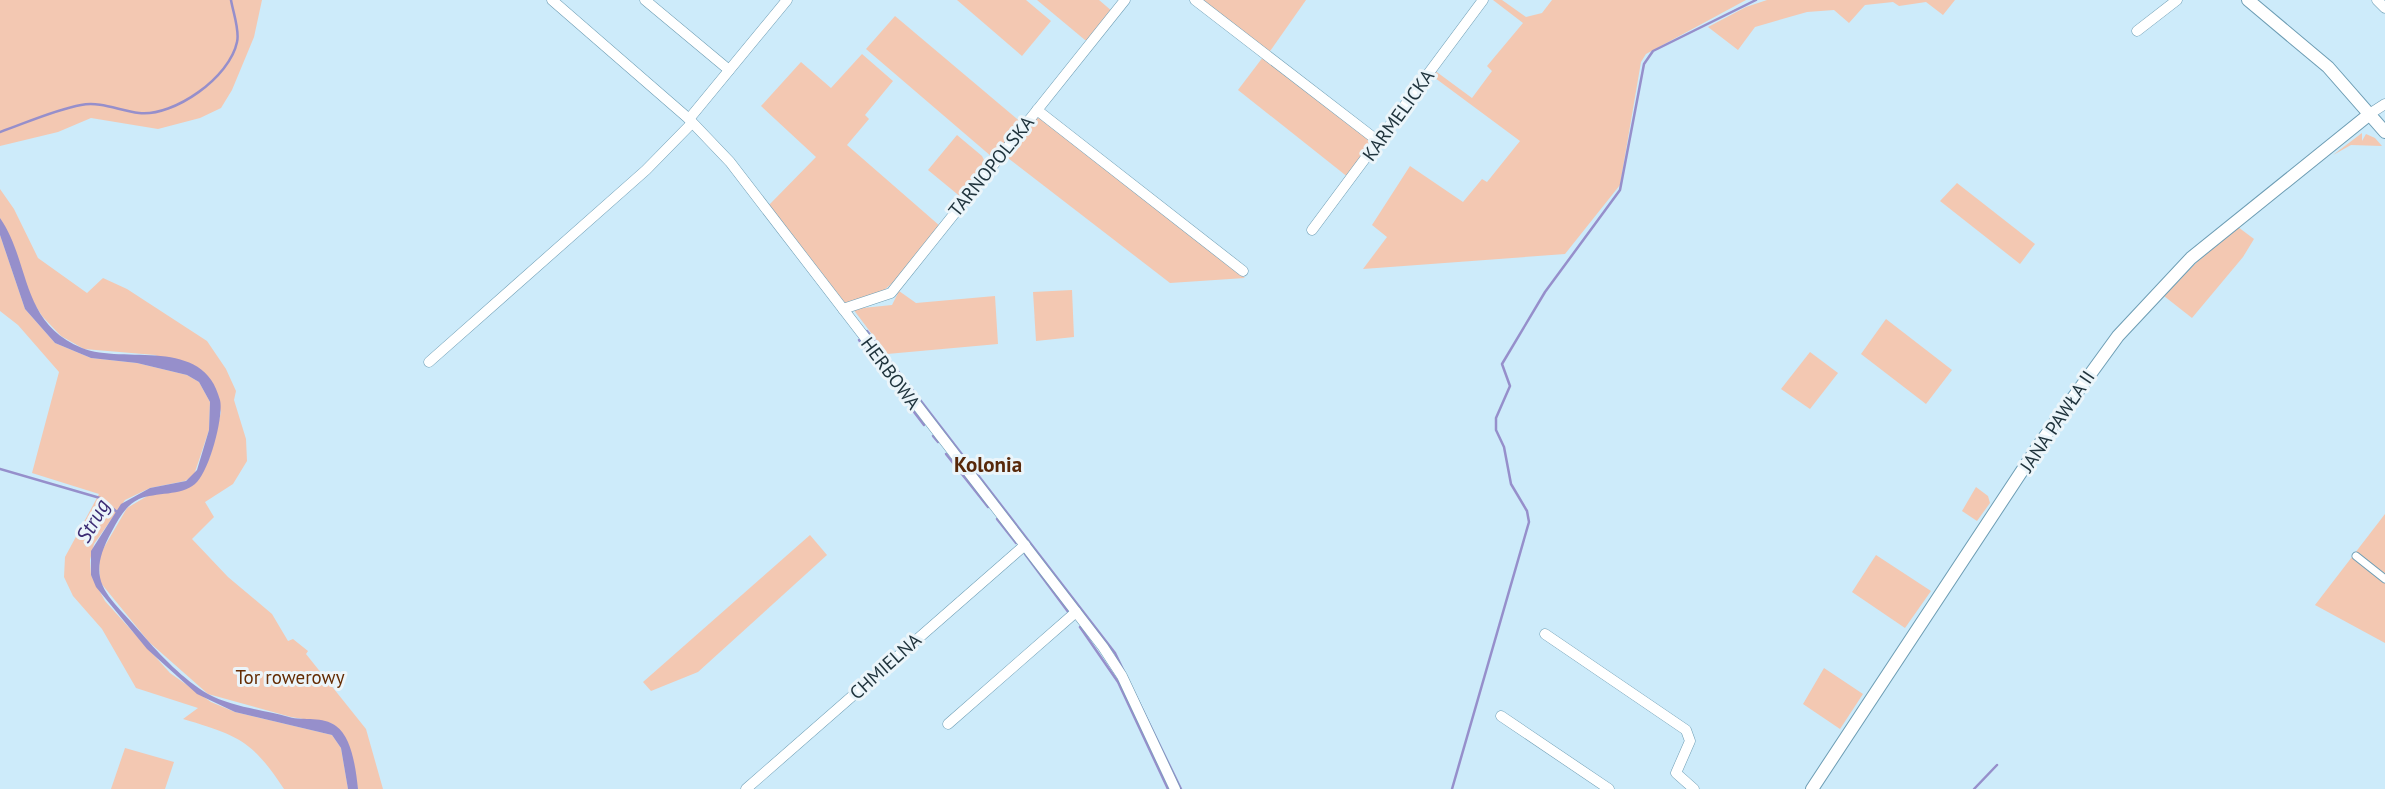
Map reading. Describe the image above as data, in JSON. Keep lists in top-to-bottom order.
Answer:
{
  "streets": {
    "street": [
      "KARMELICKA",
      "TARNOPOLSKA",
      "HERBOWA",
      "JANA PAWŁA II",
      "CHMIELNA"
    ]
  },
  "crossings": [
    ["TARNOPOLSKA", "HERBOWA"],
    ["HERBOWA", "CHMIELNA"]
  ],
  "districts": ["Kolonia"],
  "water": ["Strug"],
  "parks": ["Tor rowerowy"]
}
